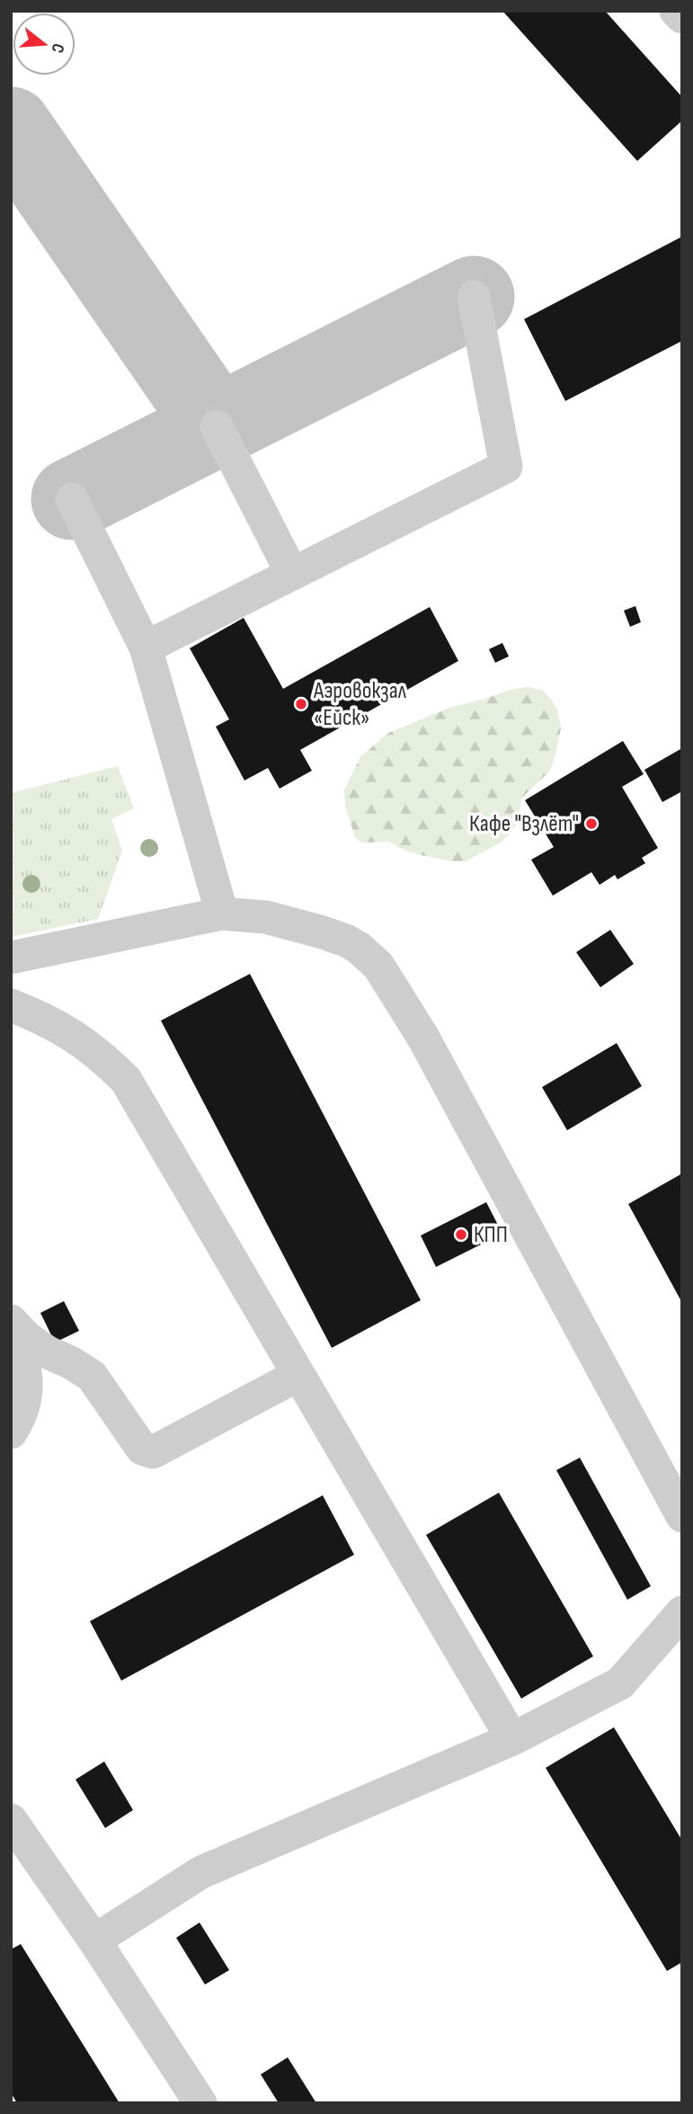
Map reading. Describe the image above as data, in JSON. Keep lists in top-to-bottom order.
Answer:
{
  "places": ["Аэровокзал «Ейск»", "Кафе \"Взлёт\"", "КПП"],
  "north": "right"
}
